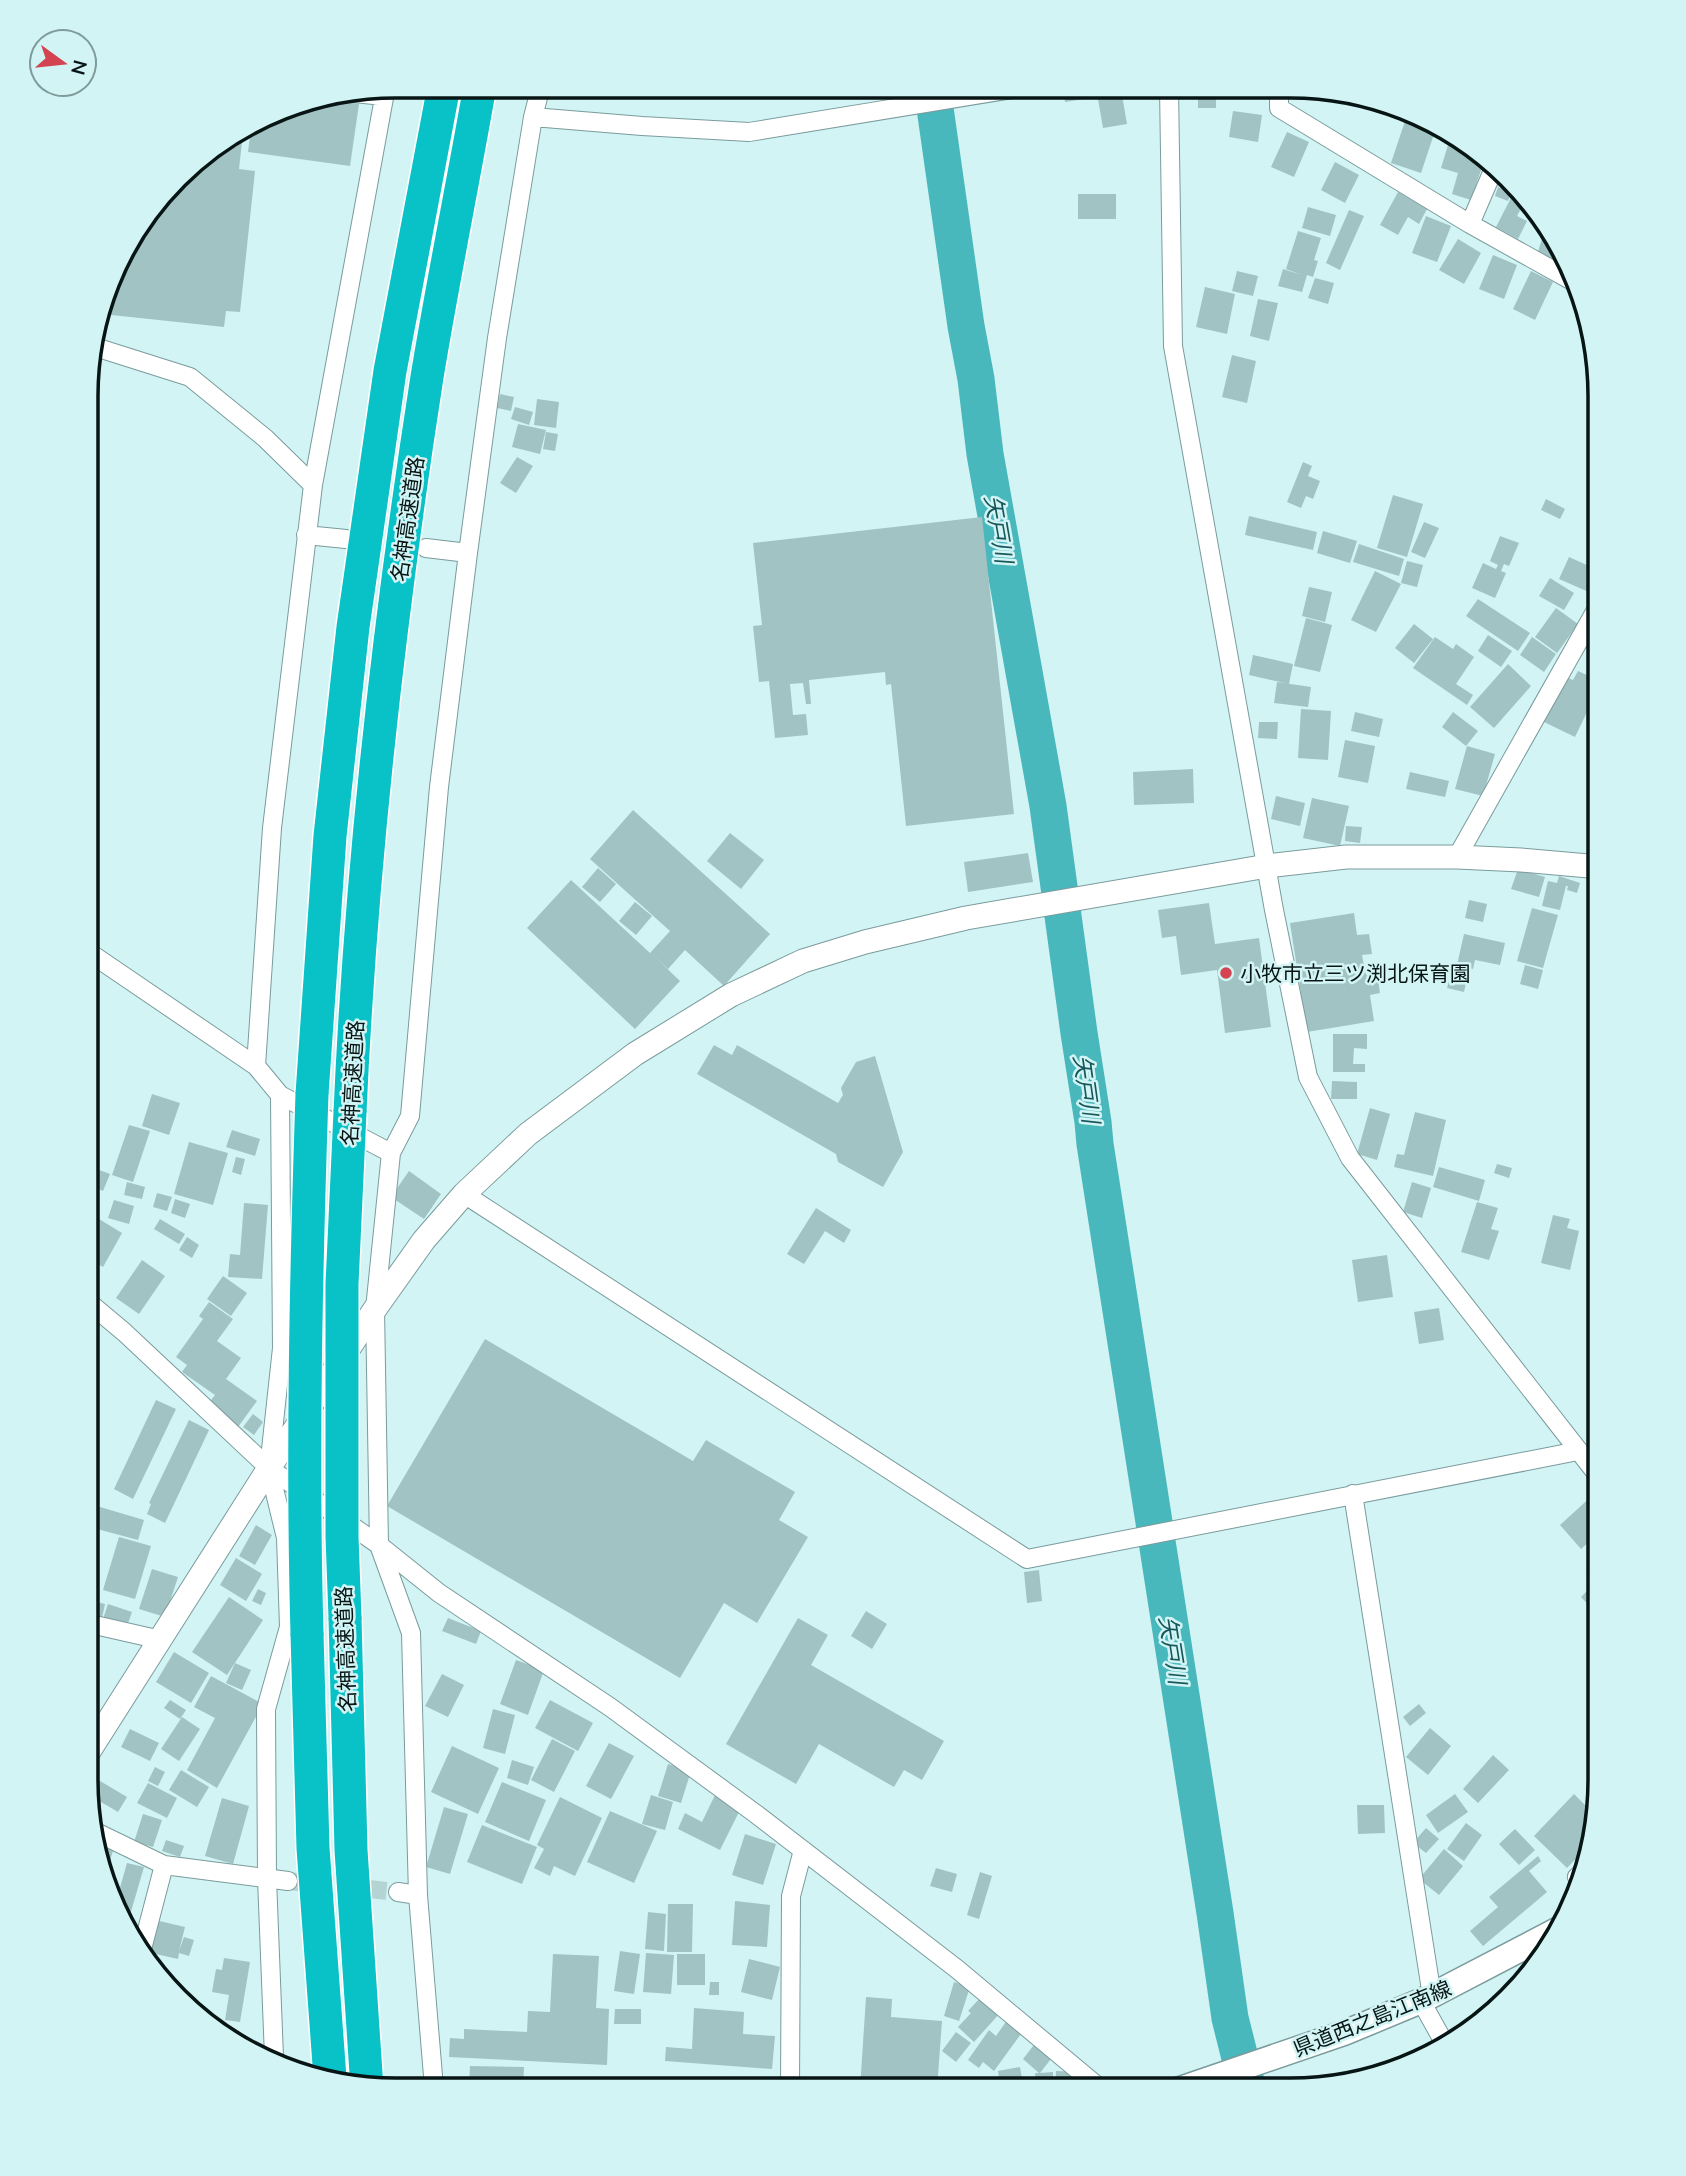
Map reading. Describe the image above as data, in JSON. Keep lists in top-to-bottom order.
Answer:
{
  "streets": {
    "highway": ["名神高速道路"],
    "main road": ["県道西之島江南線"]
  },
  "water": ["矢戸川"],
  "places": ["小牧市立三ツ渕北保育園"],
  "north": "right"
}
